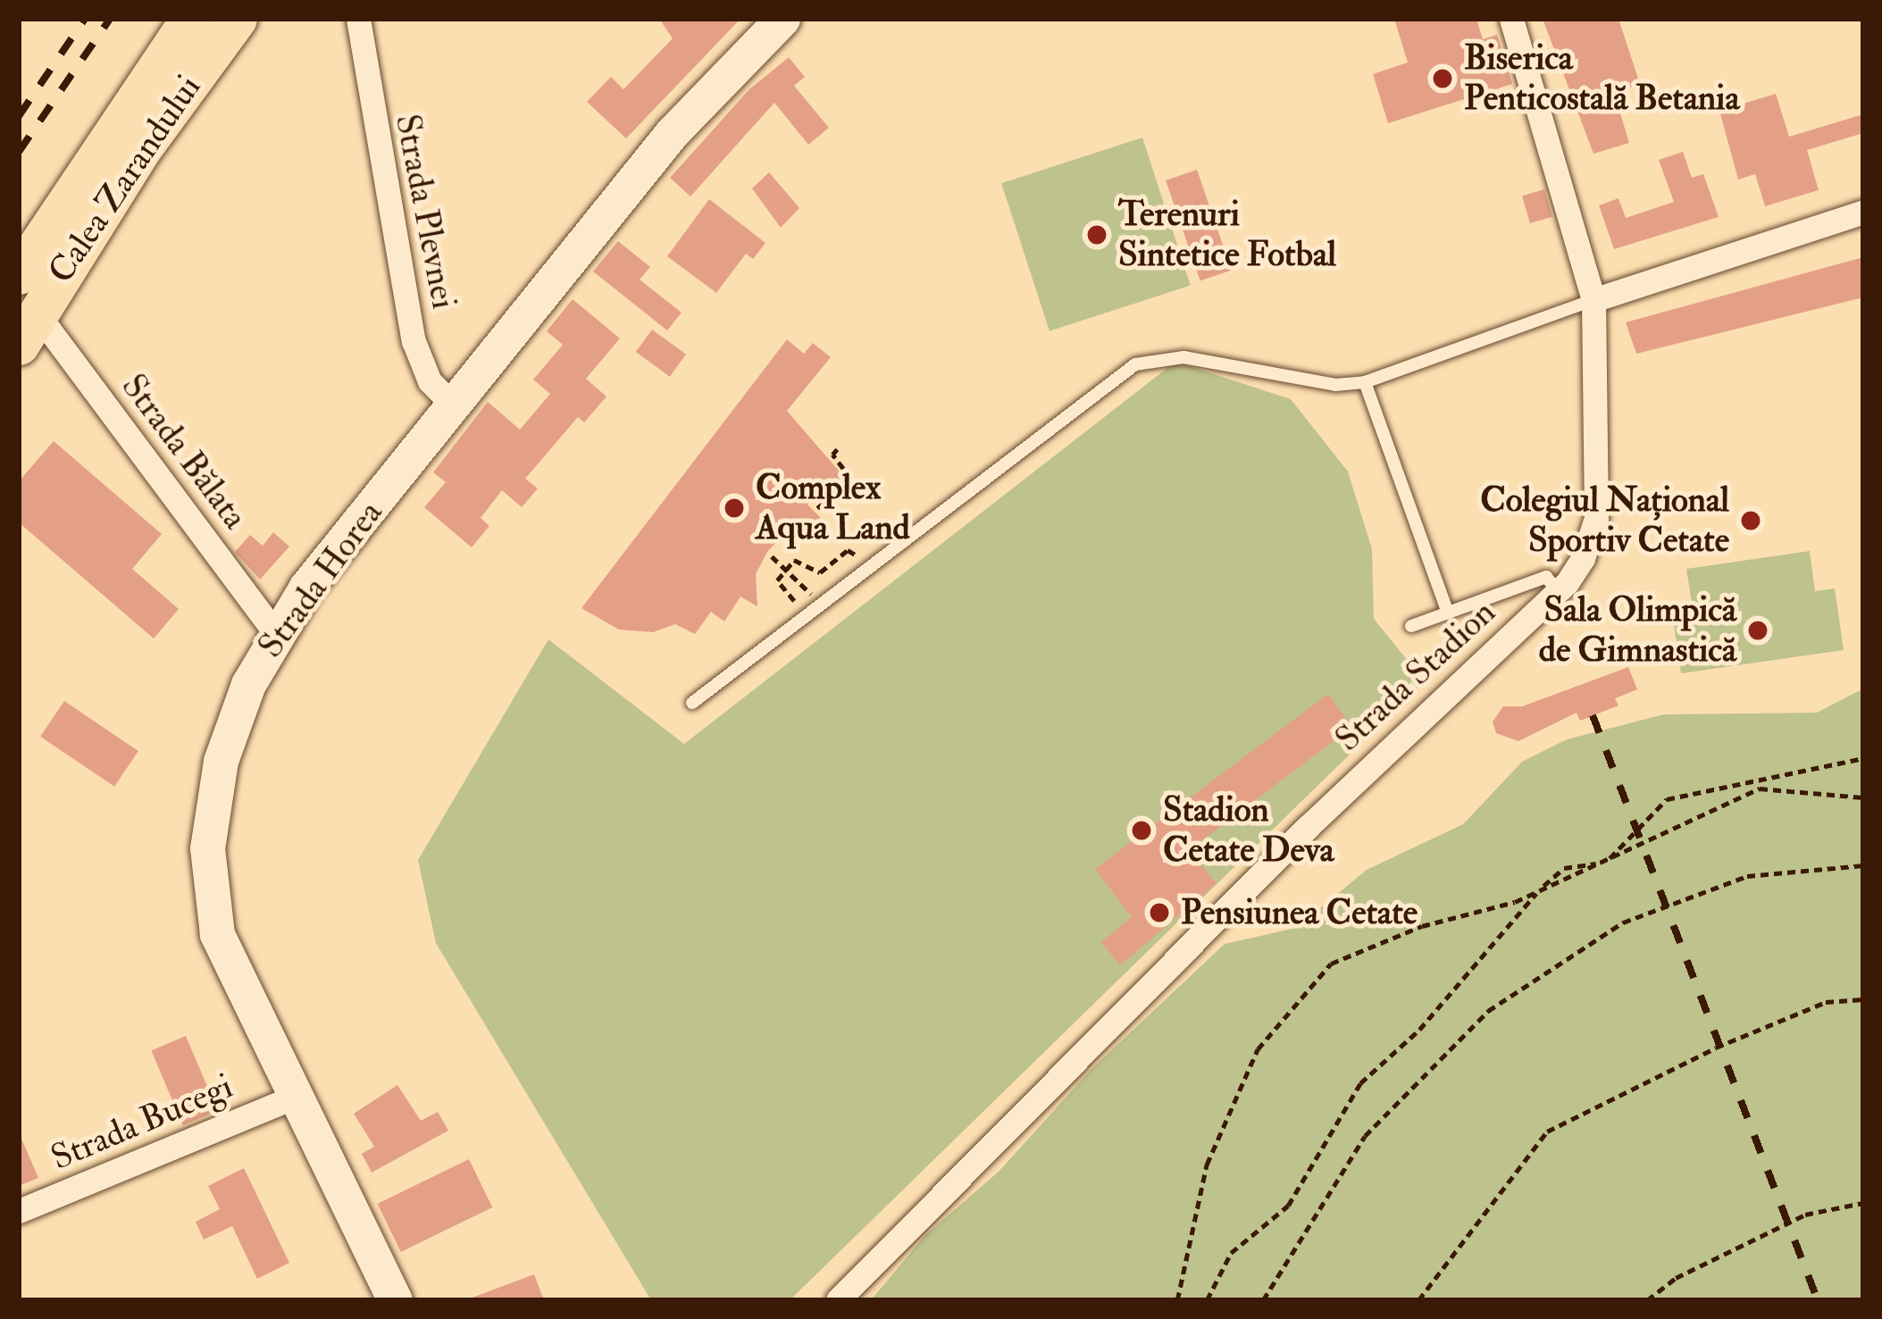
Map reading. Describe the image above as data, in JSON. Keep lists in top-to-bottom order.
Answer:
{
  "streets": {
    "main road": ["Calea Zarandului", "Strada Horea"],
    "street": [
      "Strada Plevnei",
      "Strada Bălata",
      "Strada Stadion",
      "Strada Bucegi"
    ]
  },
  "crossings": [
    ["Calea Zarandului", "Strada Bălata"],
    ["Strada Plevnei", "Strada Horea"],
    ["Strada Bălata", "Strada Horea"],
    ["Strada Horea", "Strada Bucegi"]
  ],
  "places": [
    "Biserica Penticostală Betania",
    "Terenuri Sintetice Fotbal",
    "Complex Aqua Land",
    "Colegiul Național Sportiv Cetate",
    "Sala Olimpică de Gimnastică",
    "Stadion Cetate Deva",
    "Pensiunea Cetate"
  ]
}
